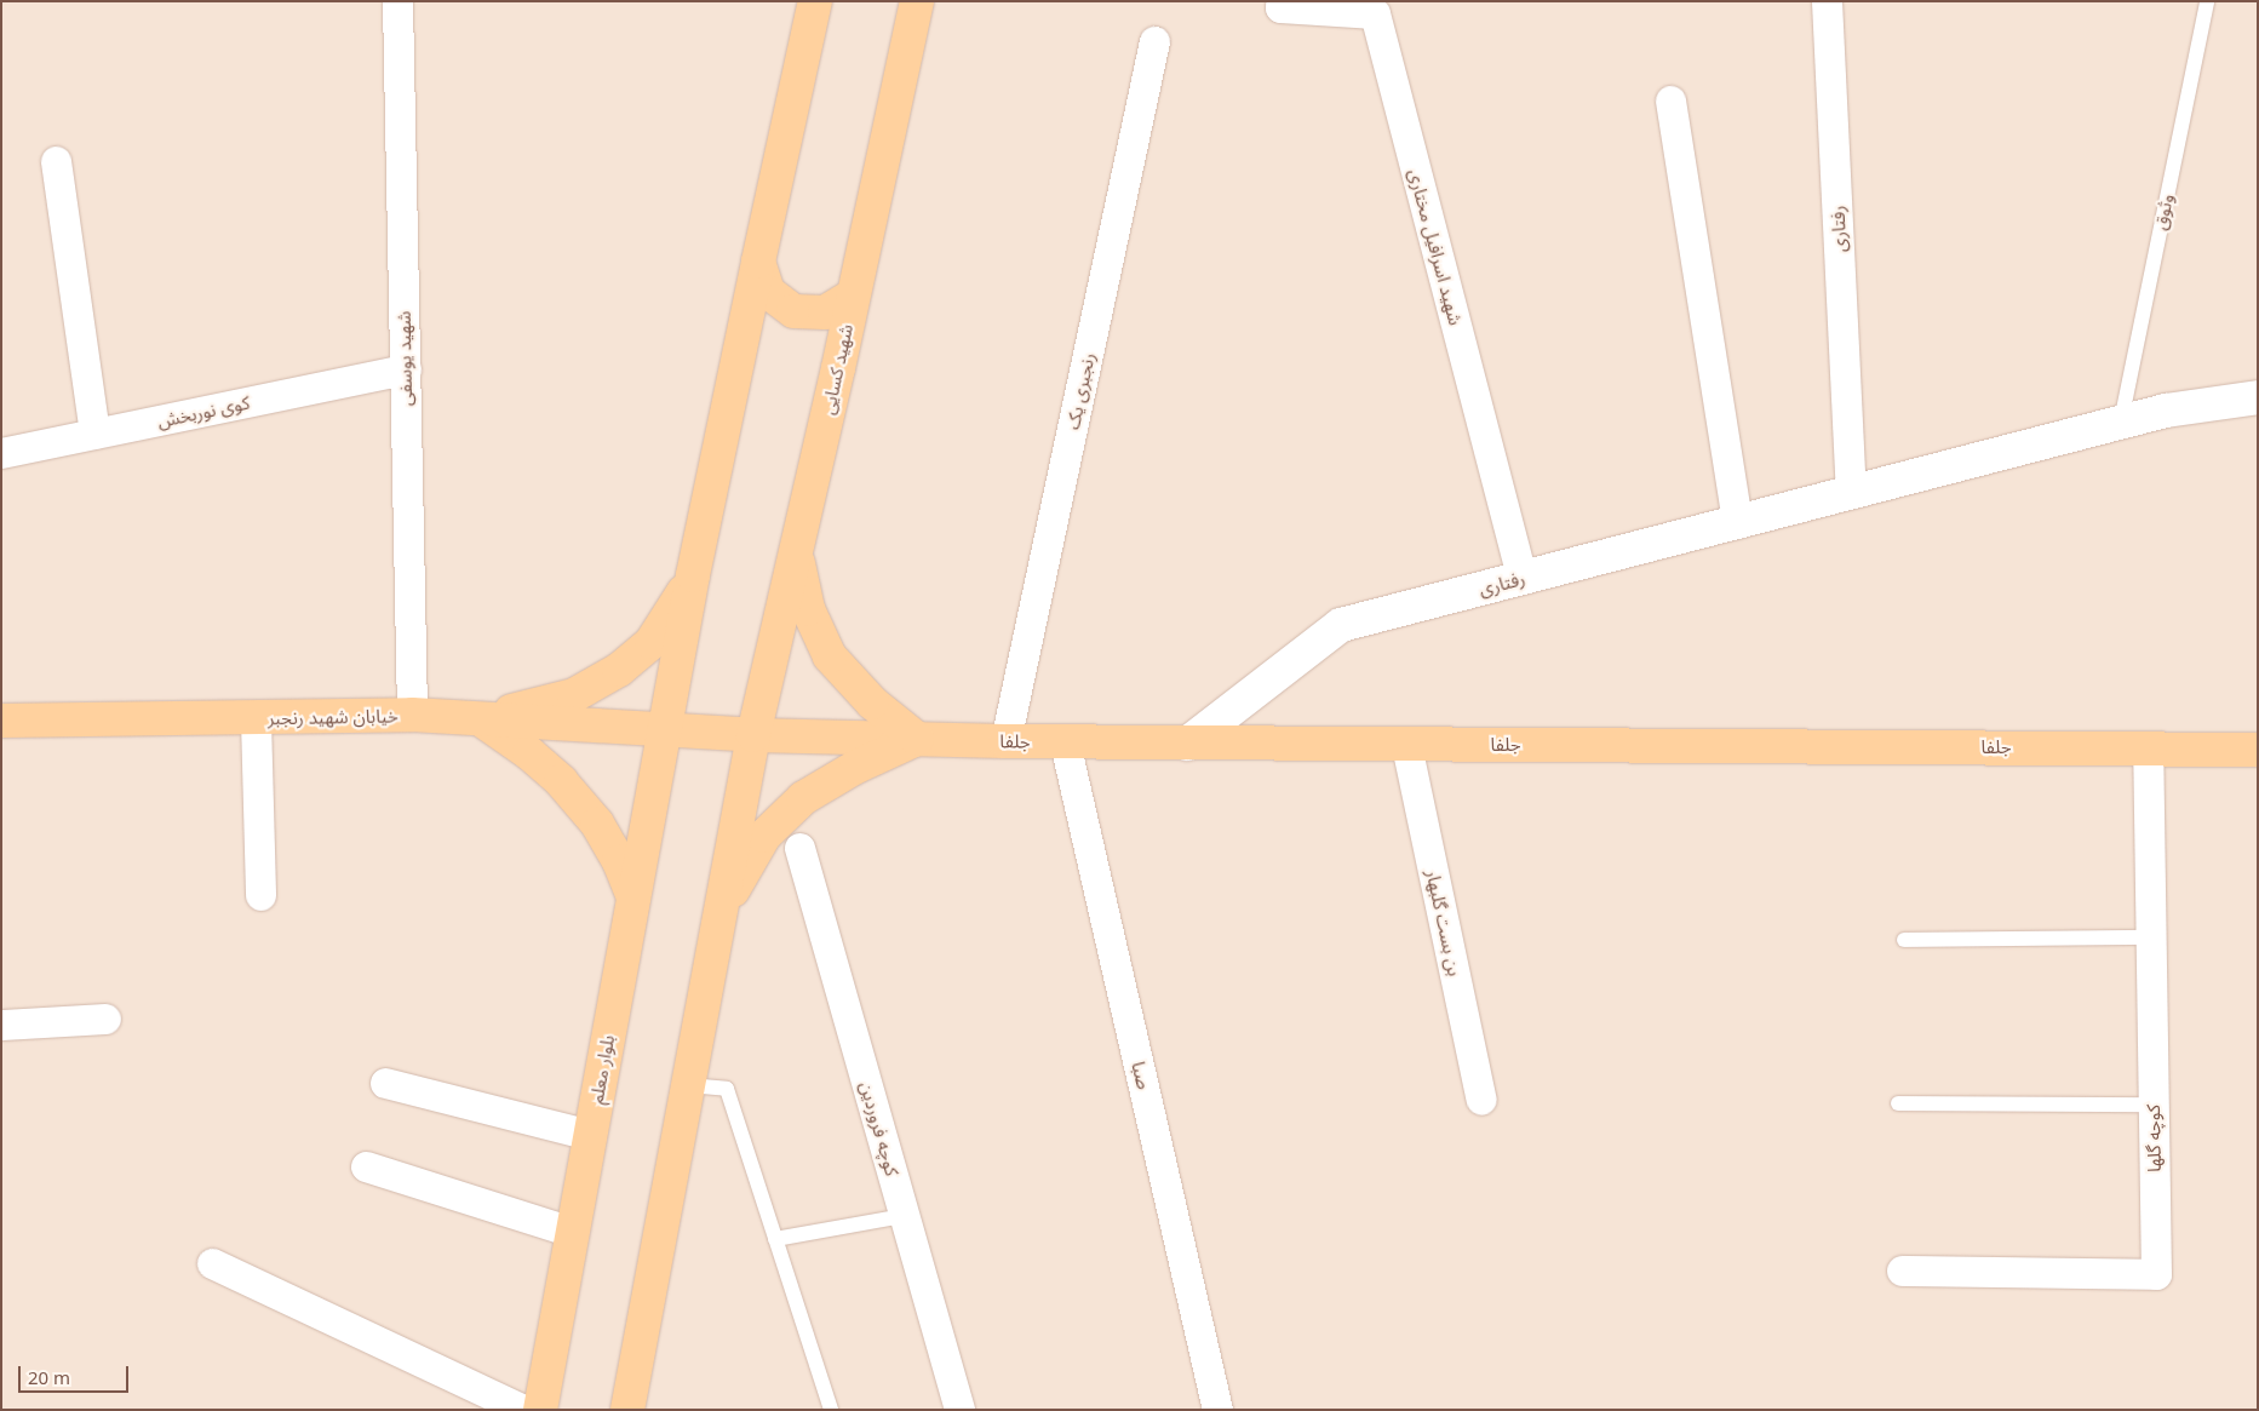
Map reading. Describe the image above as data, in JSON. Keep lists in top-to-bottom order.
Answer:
{
  "streets": {
    "main road": [
      "شهید کسایی",
      "خیابان شهید رنجبر",
      "جلفا",
      "بلوار معلم"
    ],
    "street": [
      "رفتاری",
      "شهید اسرافیل مختاری",
      "شهید یوسفی",
      "رنجبری یک",
      "کوی نوربخش",
      "بن بست گلبهار",
      "صبا",
      "کوچه فروردین",
      "کوچه گلها"
    ],
    "lane": ["وثوق"]
  },
  "crossings": [
    ["وثوق", "رفتاری"],
    ["رفتاری", "شهید اسرافیل مختاری"],
    ["رفتاری", "جلفا"],
    ["شهید یوسفی", "کوی نوربخش"],
    ["شهید یوسفی", "خیابان شهید رنجبر"],
    ["شهید کسایی", "خیابان شهید رنجبر"],
    ["شهید کسایی", "جلفا"],
    ["رنجبری یک", "جلفا"],
    ["خیابان شهید رنجبر", "جلفا"],
    ["خیابان شهید رنجبر", "بلوار معلم"],
    ["جلفا", "بن بست گلبهار"],
    ["جلفا", "صبا"],
    ["جلفا", "کوچه گلها"]
  ],
  "scale_bar": "20 m"
}
